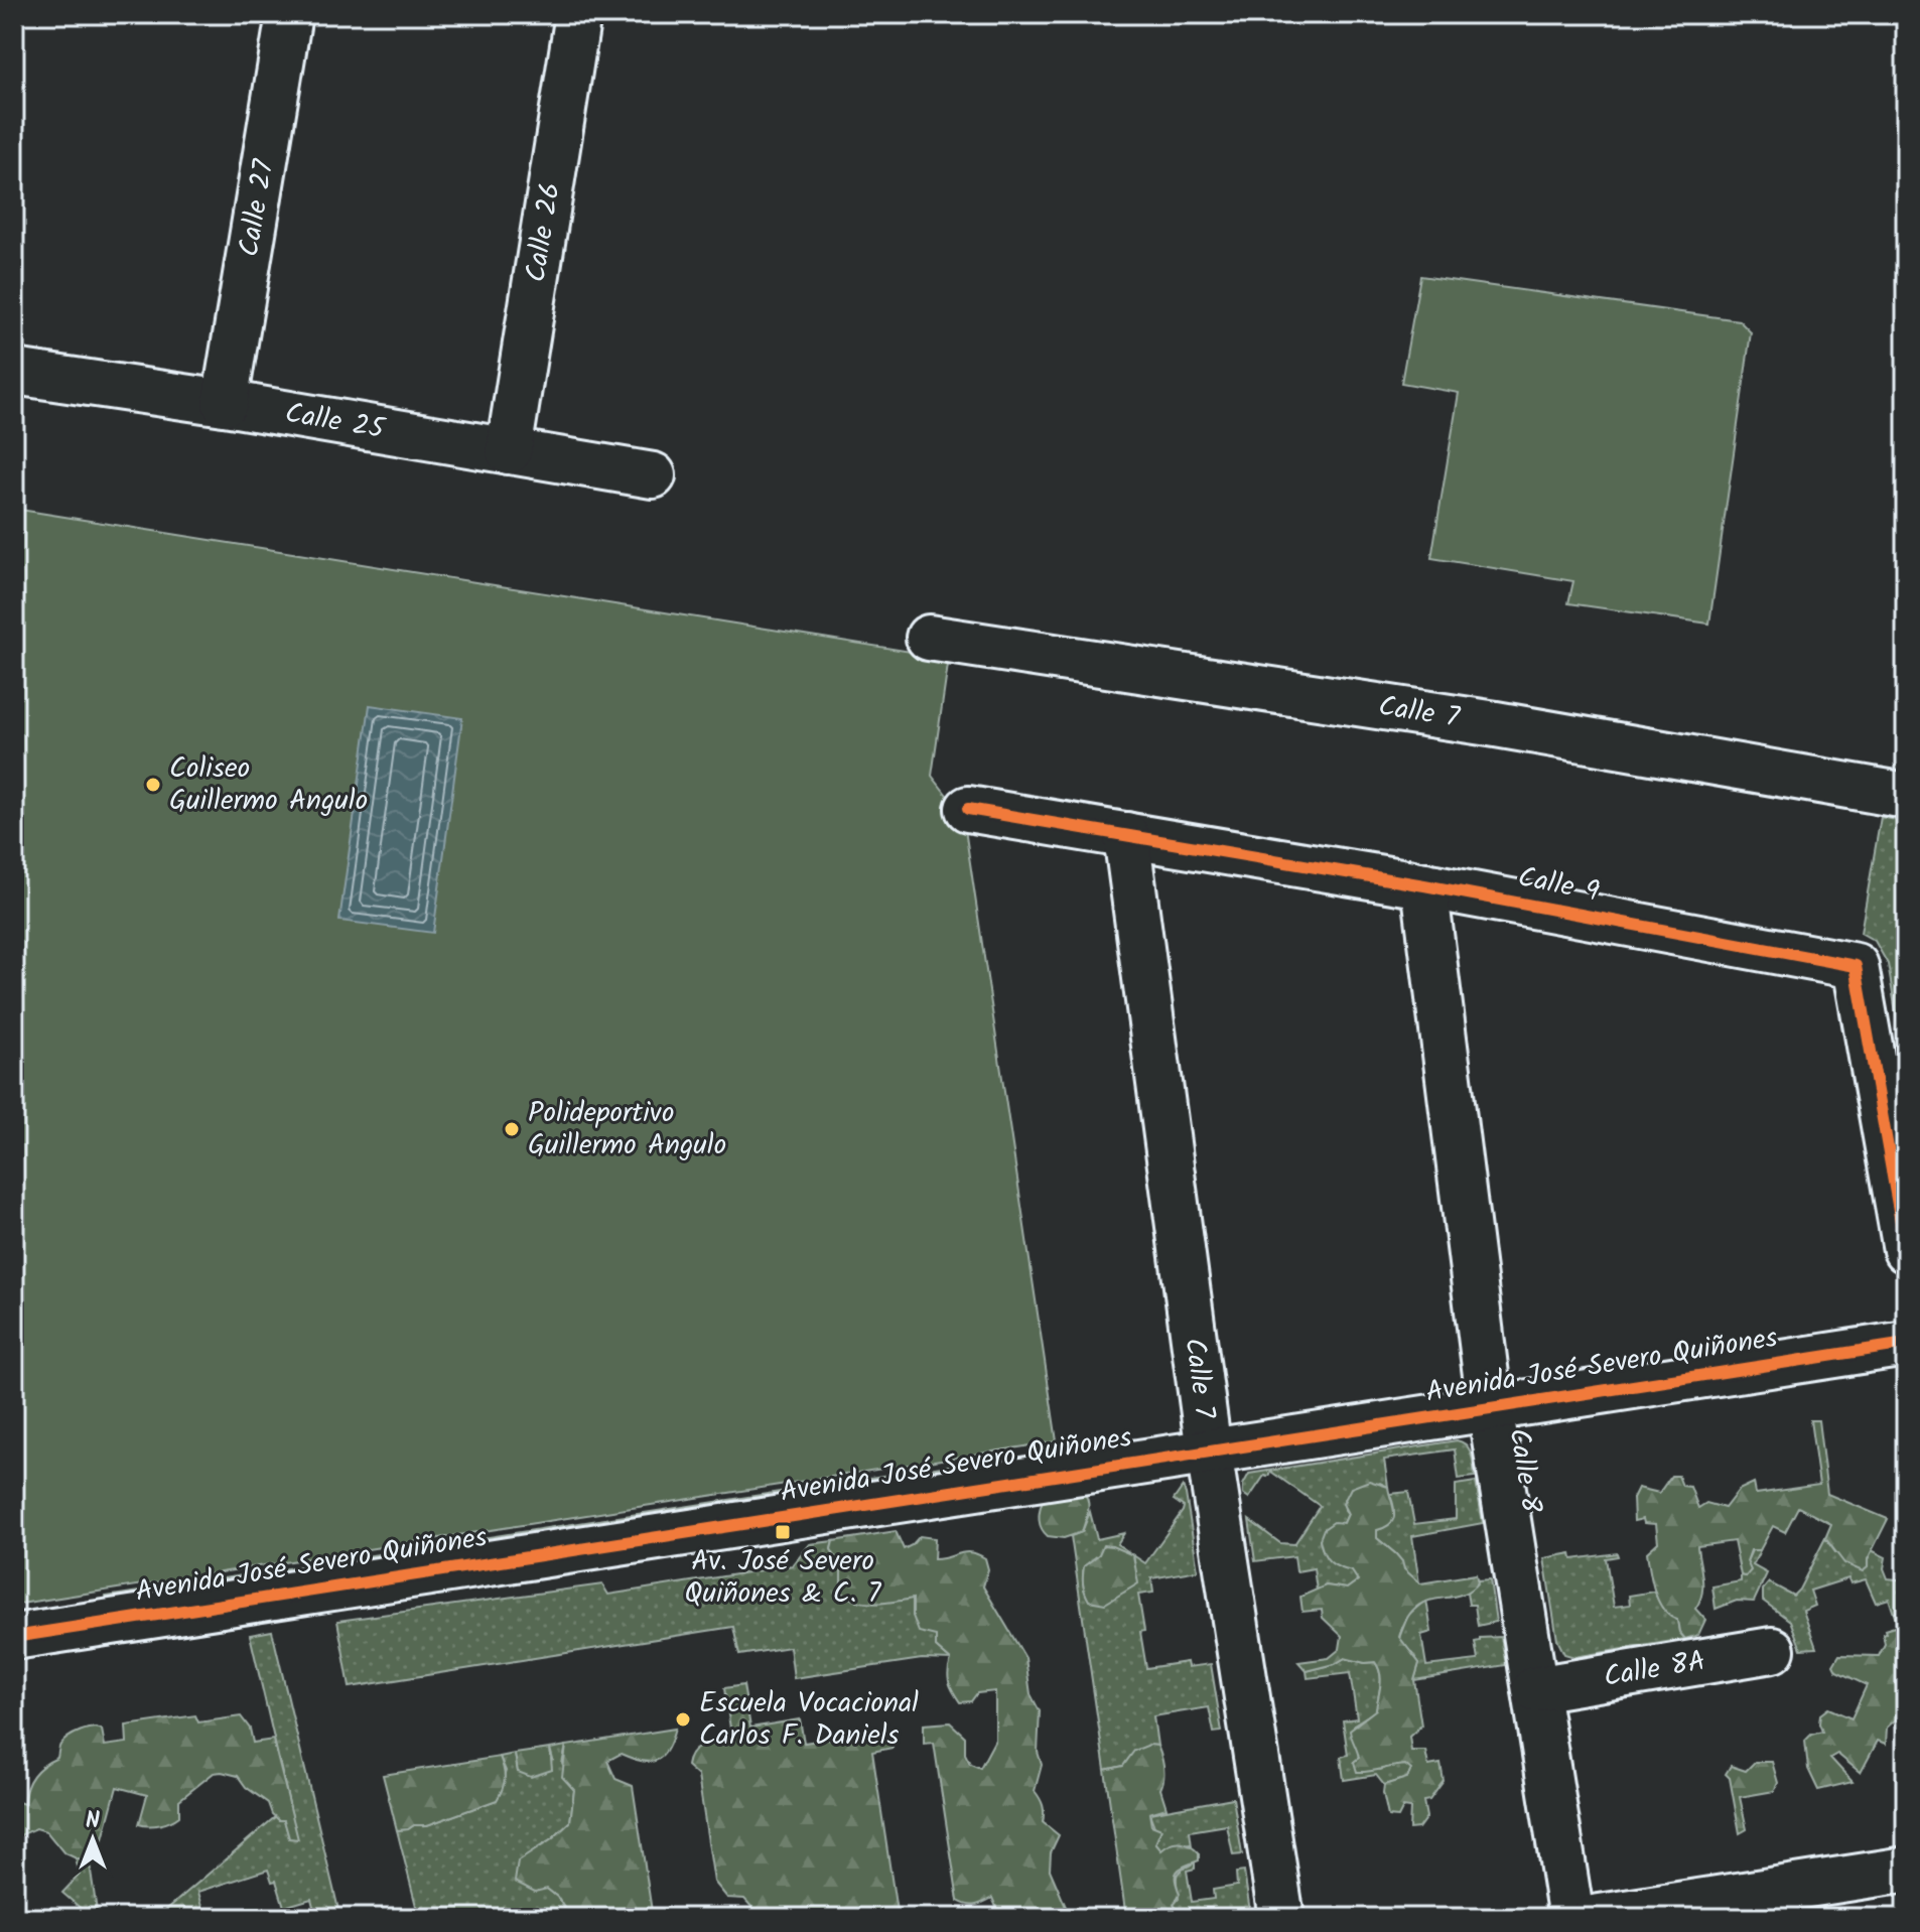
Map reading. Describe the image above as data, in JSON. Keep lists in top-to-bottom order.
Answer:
{
  "streets": {
    "street": [
      "Calle 27",
      "Calle 26",
      "Calle 25",
      "Calle 7",
      "Calle 9",
      "Avenida José Severo Quiñones",
      "Calle 8",
      "Calle 8A"
    ]
  },
  "crossings": [
    ["Calle 27", "Calle 25"],
    ["Calle 26", "Calle 25"],
    ["Calle 7", "Calle 9"],
    ["Calle 7", "Avenida José Severo Quiñones"],
    ["Calle 9", "Calle 8"],
    ["Avenida José Severo Quiñones", "Calle 8"],
    ["Calle 8", "Calle 8A"]
  ],
  "places": {
    "other": ["Coliseo Guillermo Angulo", "Polideportivo Guillermo Angulo", "Escuela Vocacional Carlos F. Daniels"],
    "transit": ["Av. José Severo Quiñones & C. 7"]
  },
  "north": "top"
}
